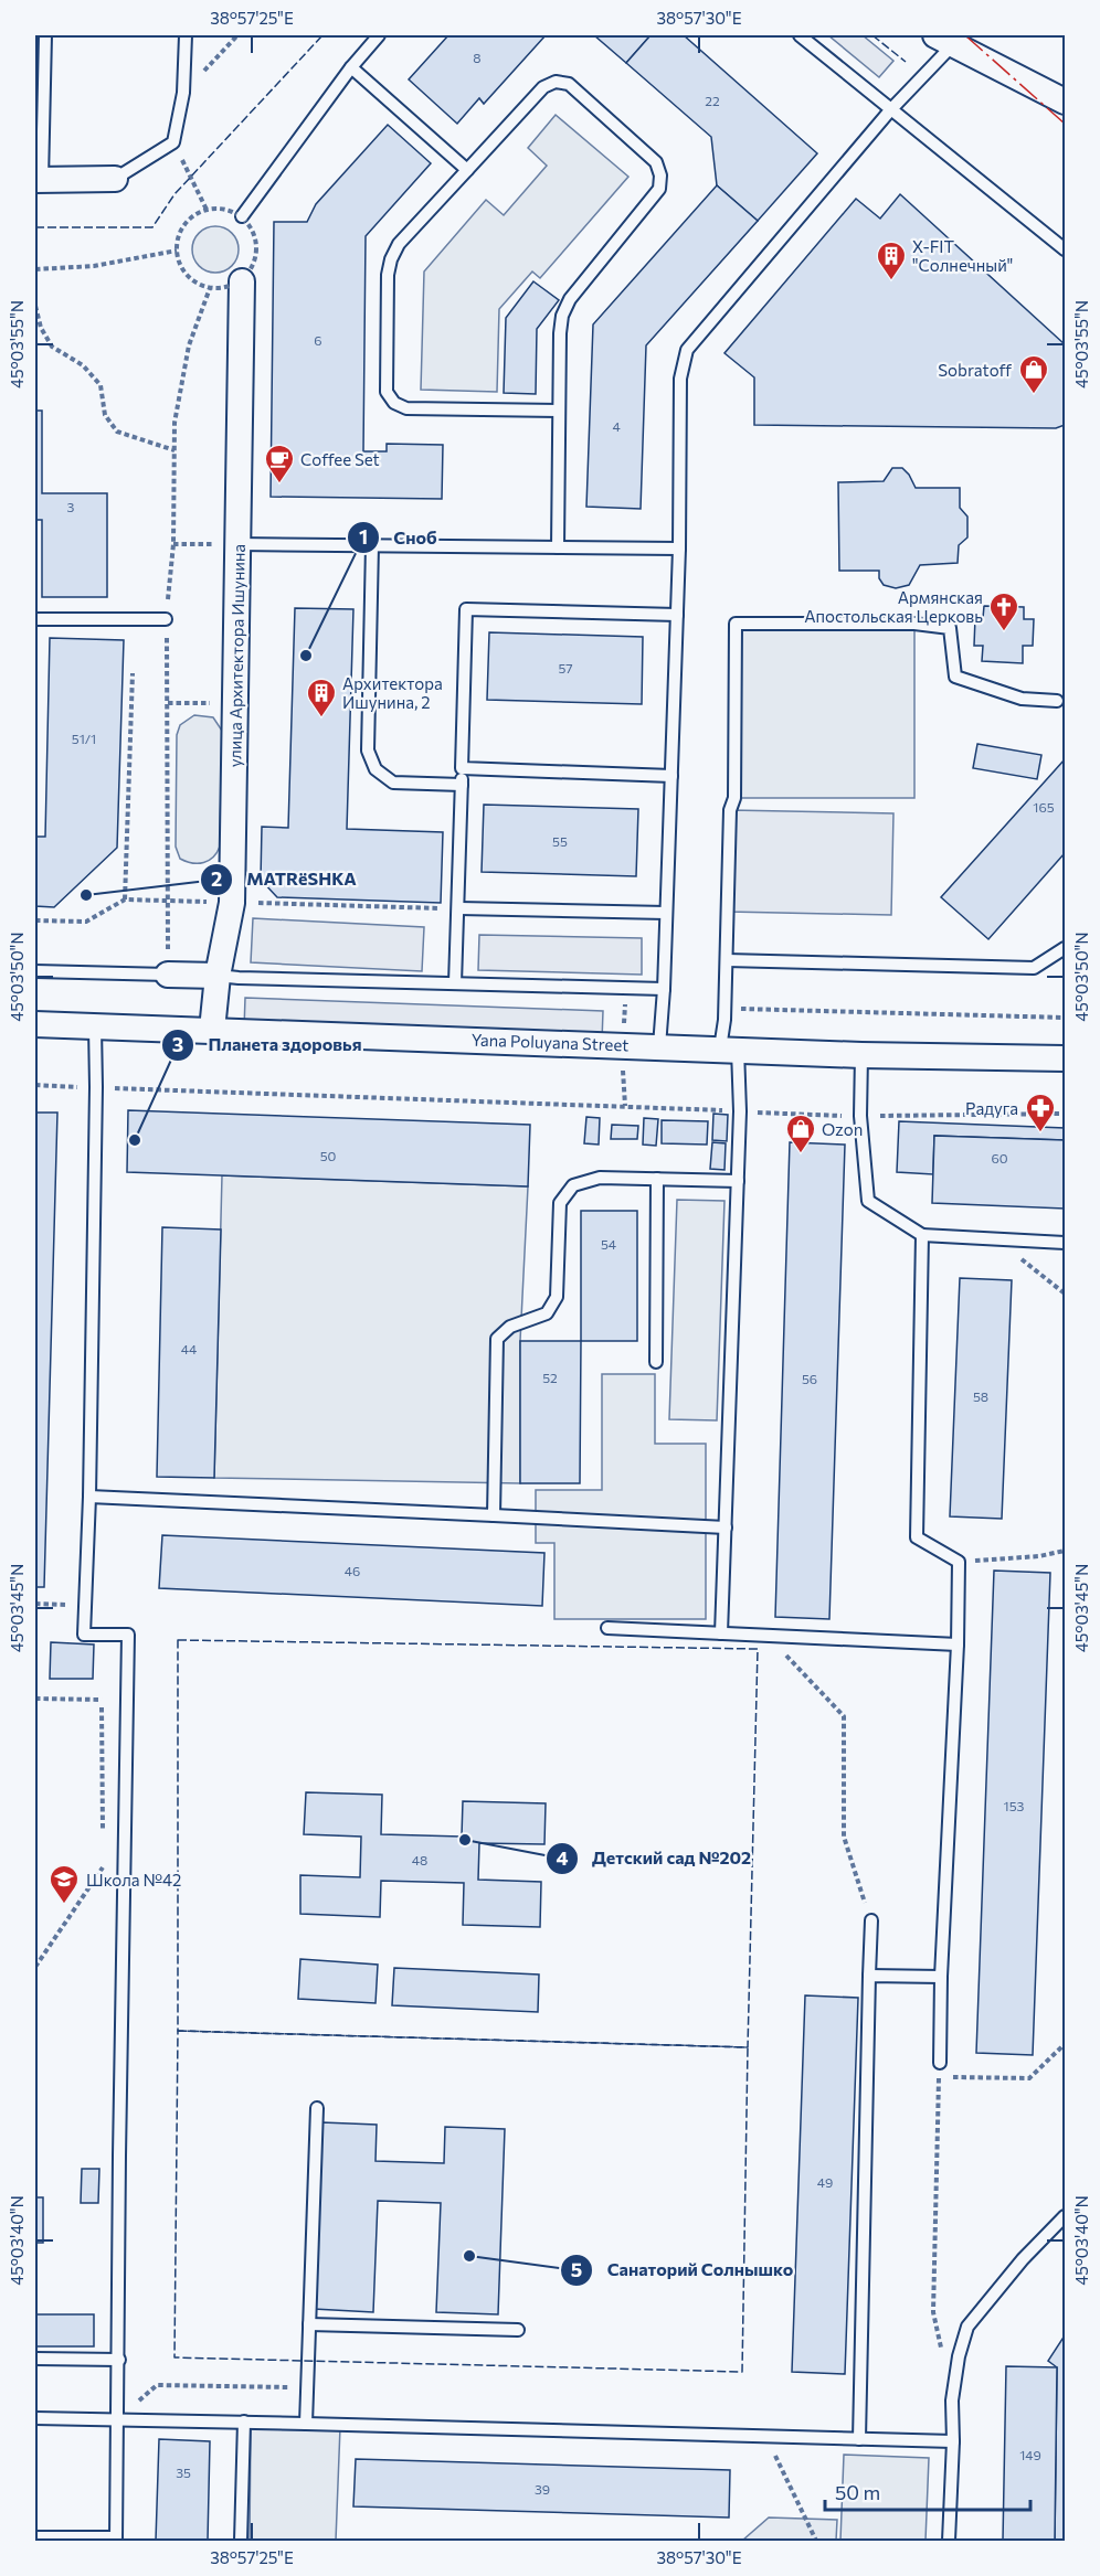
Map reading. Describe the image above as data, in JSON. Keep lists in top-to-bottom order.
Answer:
{
  "streets": {
    "street": ["улица Архитектора Ишунина", "Yana Poluyana Street"]
  },
  "crossings": [
    ["улица Архитектора Ишунина", "Yana Poluyana Street"]
  ],
  "places": {
    "building": ["X-FIT \"Солнечный\"", "Архитектора Ишунина, 2"],
    "shop": ["Sobratoff", "Ozon"],
    "cafe": ["Coffee Set"],
    "church": ["Армянская Апостольская Церковь"],
    "other": [
      "Сноб",
      "MATRёSHKA",
      "Планета здоровья",
      "Детский сад №202",
      "Санаторий Солнышко"
    ],
    "pharmacy": ["Радуга"],
    "school or university": ["Школа №42"]
  },
  "house_numbers": [
    "8",
    "22",
    "6",
    "4",
    "3",
    "57",
    "51/1",
    "165",
    "55",
    "50",
    "60",
    "54",
    "44",
    "52",
    "56",
    "58",
    "46",
    "153",
    "48",
    "49",
    "149",
    "35",
    "39"
  ],
  "scale_bar": "50 m",
  "coordinates": [
    "38°57'25\"E",
    "38°57'30\"E",
    "45°03'55\"N",
    "45°03'50\"N",
    "45°03'45\"N",
    "45°03'40\"N"
  ]
}
